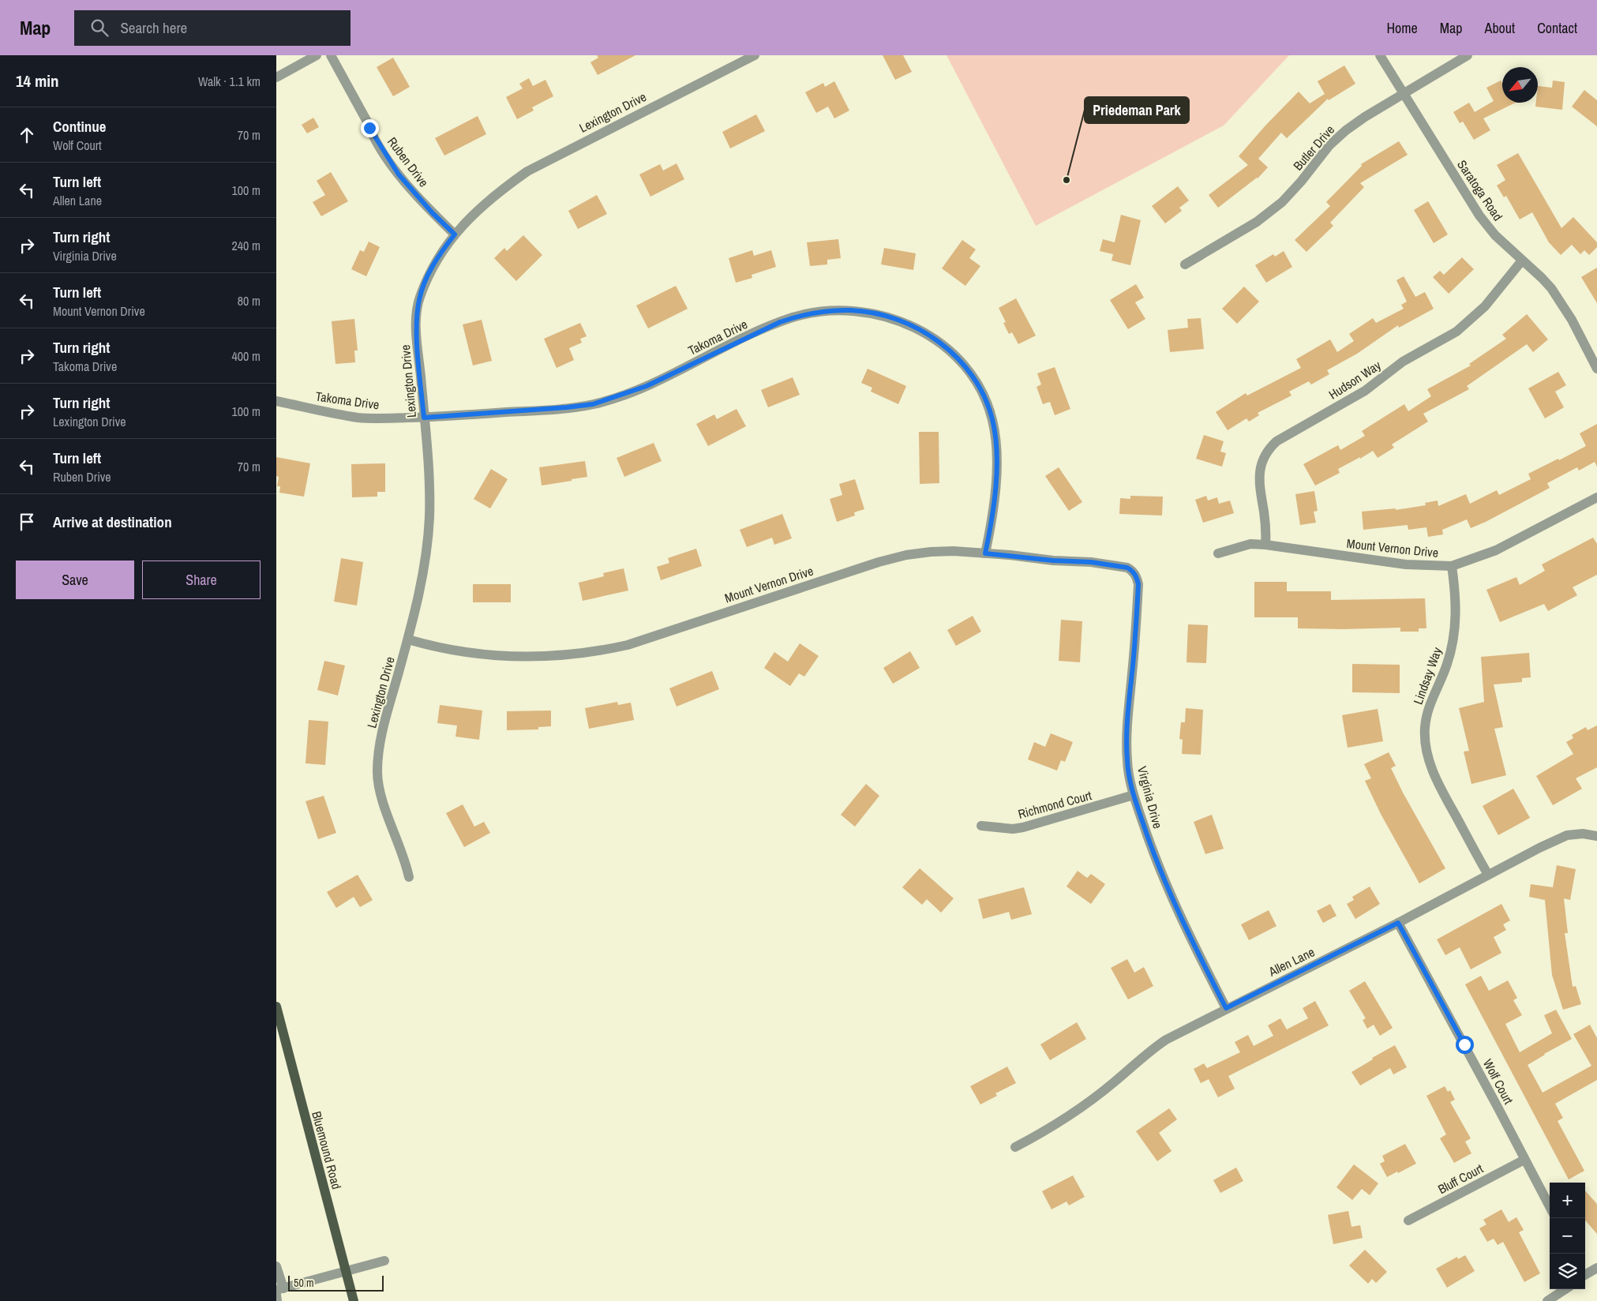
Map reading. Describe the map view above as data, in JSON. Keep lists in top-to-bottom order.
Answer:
{
  "streets": {
    "main road": ["Bluemound Road"],
    "street": [
      "Lexington Drive",
      "Butler Drive",
      "Ruben Drive",
      "Saratoga Road",
      "Takoma Drive",
      "Hudson Way",
      "Mount Vernon Drive",
      "Lindsay Way",
      "Virginia Drive",
      "Richmond Court",
      "Allen Lane",
      "Wolf Court",
      "Bluff Court"
    ]
  },
  "crossings": [
    ["Lexington Drive", "Ruben Drive"],
    ["Lexington Drive", "Takoma Drive"],
    ["Lexington Drive", "Mount Vernon Drive"],
    ["Butler Drive", "Saratoga Road"],
    ["Saratoga Road", "Hudson Way"],
    ["Takoma Drive", "Mount Vernon Drive"],
    ["Hudson Way", "Mount Vernon Drive"],
    ["Mount Vernon Drive", "Lindsay Way"],
    ["Mount Vernon Drive", "Virginia Drive"],
    ["Lindsay Way", "Allen Lane"],
    ["Virginia Drive", "Richmond Court"],
    ["Virginia Drive", "Allen Lane"],
    ["Allen Lane", "Wolf Court"],
    ["Wolf Court", "Bluff Court"]
  ],
  "places": ["Priedeman Park"],
  "scale_bar": "50 m",
  "north": "bottom left",
  "page": {
    "header": "Map",
    "search": "Search here",
    "nav": [
      "Home",
      "Map",
      "About",
      "Contact"
    ],
    "heading": ["14 min", "Walk · 1.1 km"],
    "list": [
      ["Continue", "Wolf Court", "70 m"],
      ["Turn left", "Allen Lane", "100 m"],
      ["Turn right", "Virginia Drive", "240 m"],
      ["Turn left", "Mount Vernon Drive", "80 m"],
      ["Turn right", "Takoma Drive", "400 m"],
      ["Turn right", "Lexington Drive", "100 m"],
      ["Turn left", "Ruben Drive", "70 m"],
      "Arrive at destination"
    ],
    "buttons": ["Save", "Share"],
    "map_buttons": ["+", "−"],
    "scale": "50 m"
  }
}
